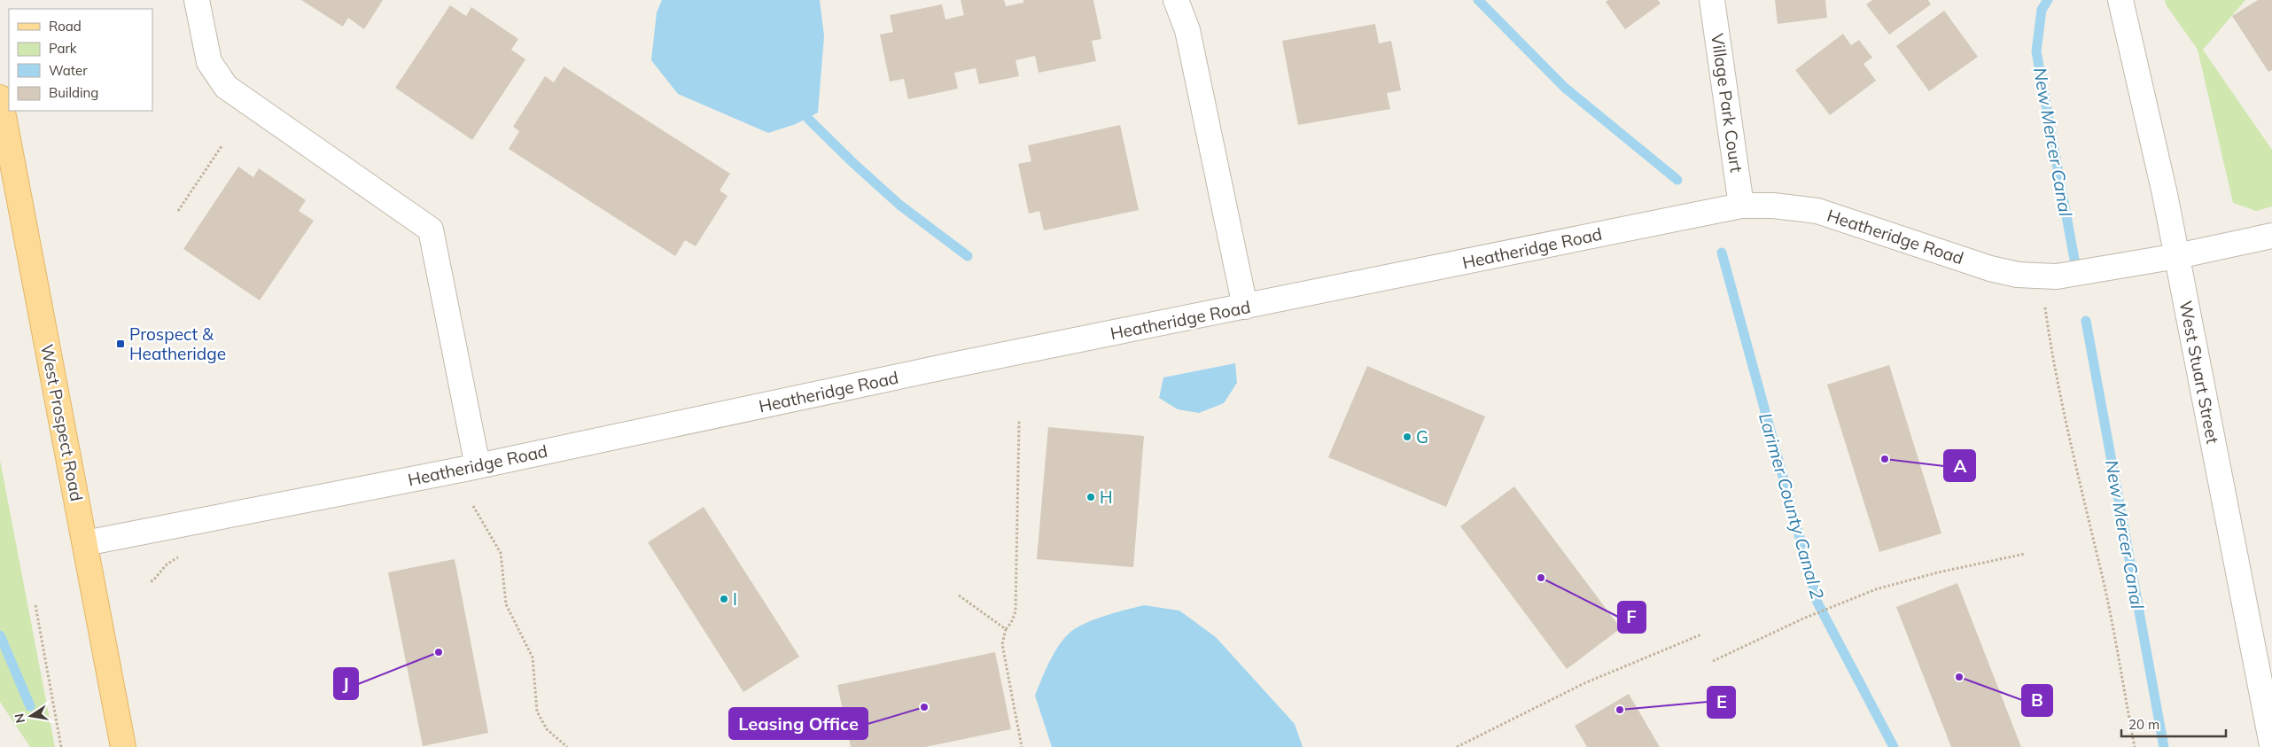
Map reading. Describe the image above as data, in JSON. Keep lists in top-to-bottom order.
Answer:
{
  "streets": {
    "main road": ["West Prospect Road"],
    "street": ["Village Park Court", "Heatheridge Road", "West Stuart Street"]
  },
  "crossings": [
    ["Village Park Court", "Heatheridge Road"],
    ["Heatheridge Road", "West Stuart Street"],
    ["Heatheridge Road", "West Prospect Road"]
  ],
  "water": ["New Mercer Canal", "Larimer County Canal 2"],
  "places": {
    "transit": ["Prospect & Heatheridge"],
    "other": [
      "G",
      "A",
      "H",
      "F",
      "I",
      "J",
      "B",
      "Leasing Office",
      "E"
    ]
  },
  "legend": [
    "Road",
    "Park",
    "Water",
    "Building"
  ],
  "scale_bar": "20 m",
  "north": "left"
}
